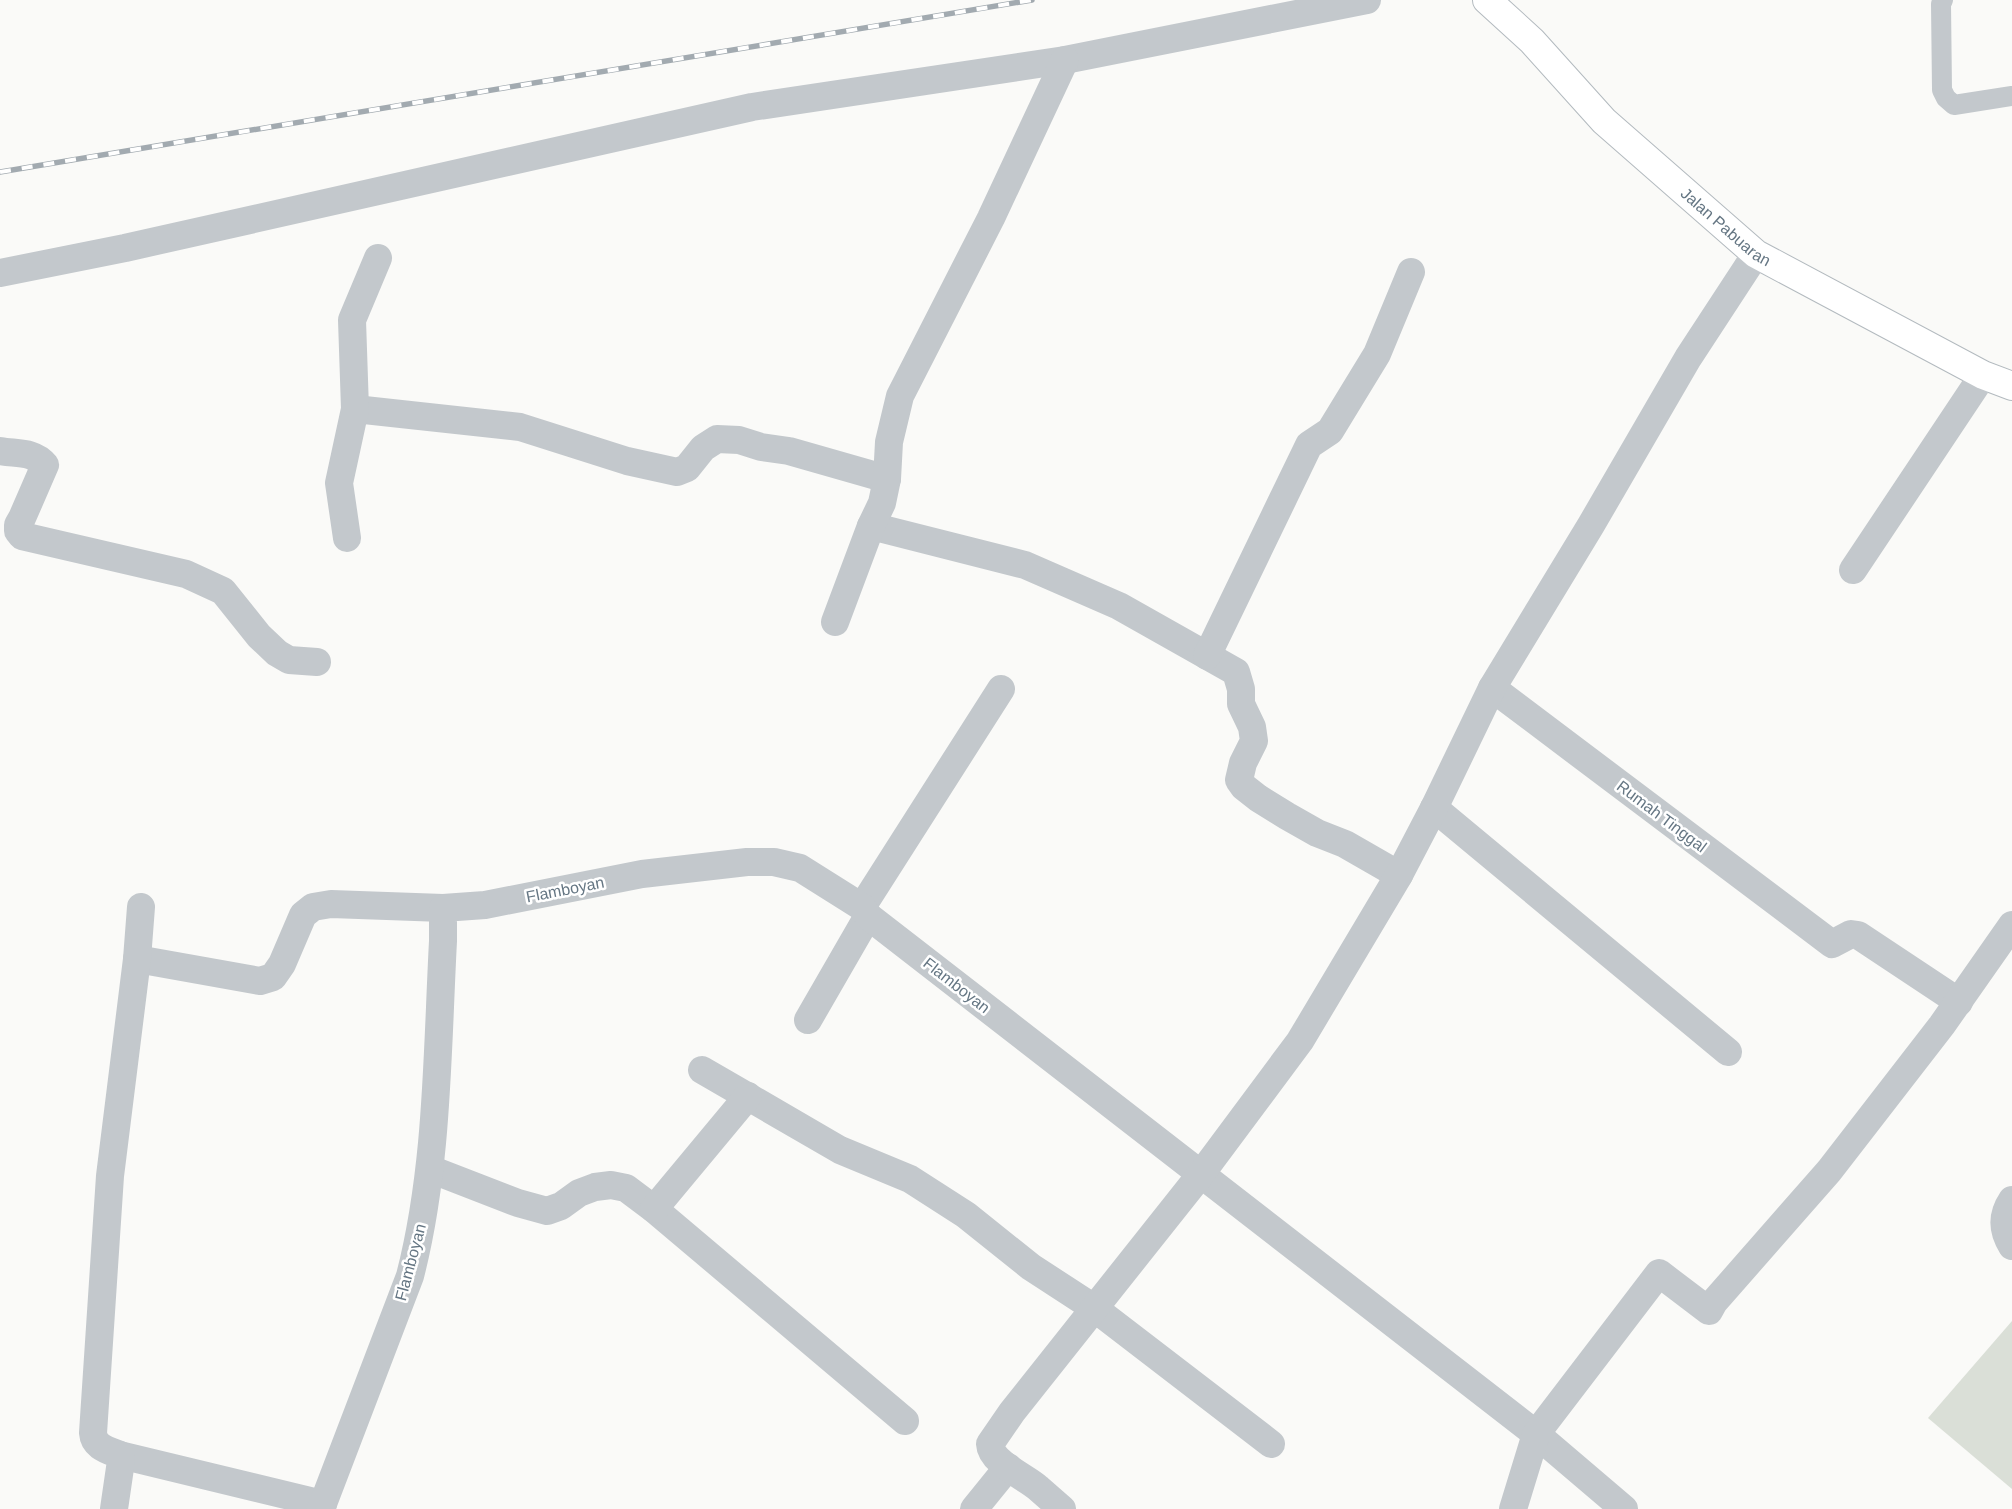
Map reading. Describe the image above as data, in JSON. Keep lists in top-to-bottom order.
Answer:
{
  "streets": {
    "street": ["Jalan Pabuaran", "Rumah Tinggal", "Flamboyan"]
  }
}
